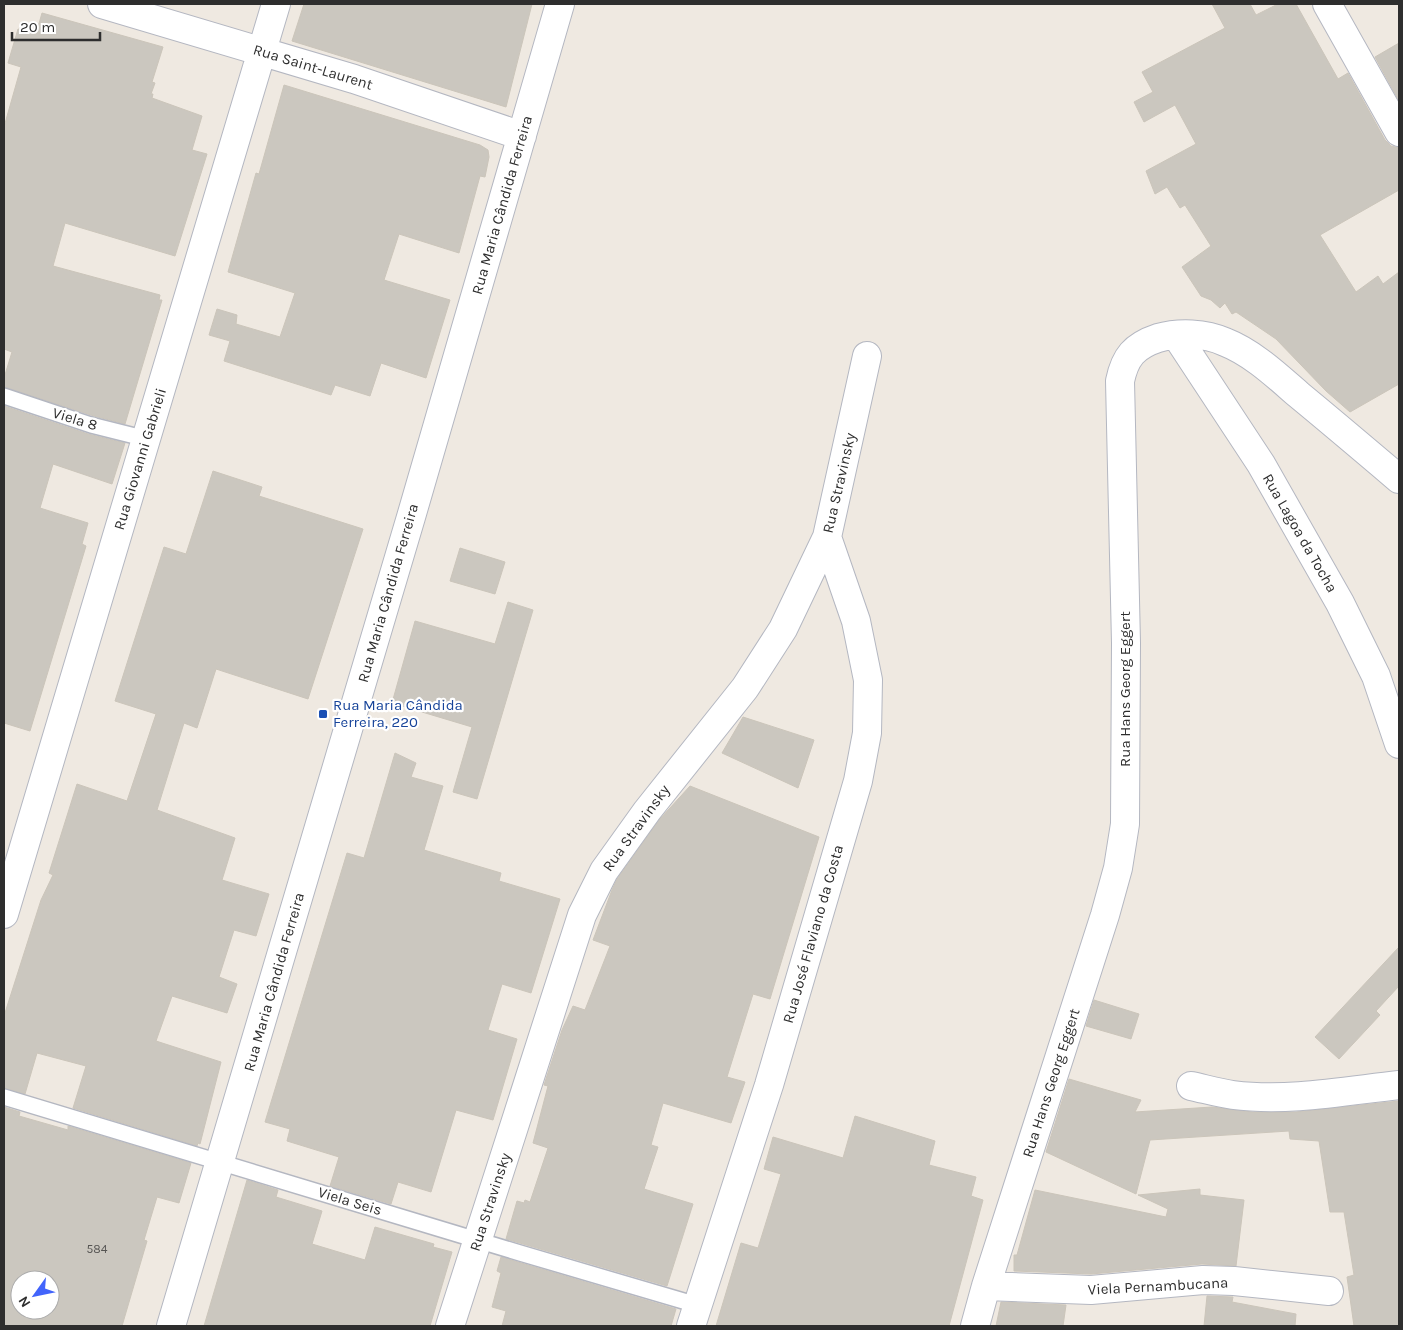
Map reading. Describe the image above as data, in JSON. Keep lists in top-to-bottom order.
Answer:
{
  "streets": {
    "street": [
      "Rua Saint-Laurent",
      "Rua Maria Cândida Ferreira",
      "Rua Giovanni Gabrieli",
      "Rua Stravinsky",
      "Rua Lagoa da Tocha",
      "Rua Hans Georg Eggert",
      "Rua José Flaviano da Costa",
      "Viela Pernambucana"
    ],
    "lane": ["Viela 8", "Viela Seis"]
  },
  "crossings": [
    ["Rua Saint-Laurent", "Rua Maria Cândida Ferreira"],
    ["Rua Saint-Laurent", "Rua Giovanni Gabrieli"],
    ["Rua Maria Cândida Ferreira", "Viela Seis"],
    ["Viela 8", "Rua Giovanni Gabrieli"],
    ["Rua Stravinsky", "Rua José Flaviano da Costa"],
    ["Rua Stravinsky", "Viela Seis"],
    ["Rua Lagoa da Tocha", "Rua Hans Georg Eggert"],
    ["Rua Hans Georg Eggert", "Viela Pernambucana"],
    ["Rua José Flaviano da Costa", "Viela Seis"]
  ],
  "places": {
    "transit": ["Rua Maria Cândida Ferreira, 220"]
  },
  "house_numbers": ["584"],
  "scale_bar": "20 m",
  "north": "bottom left"
}
